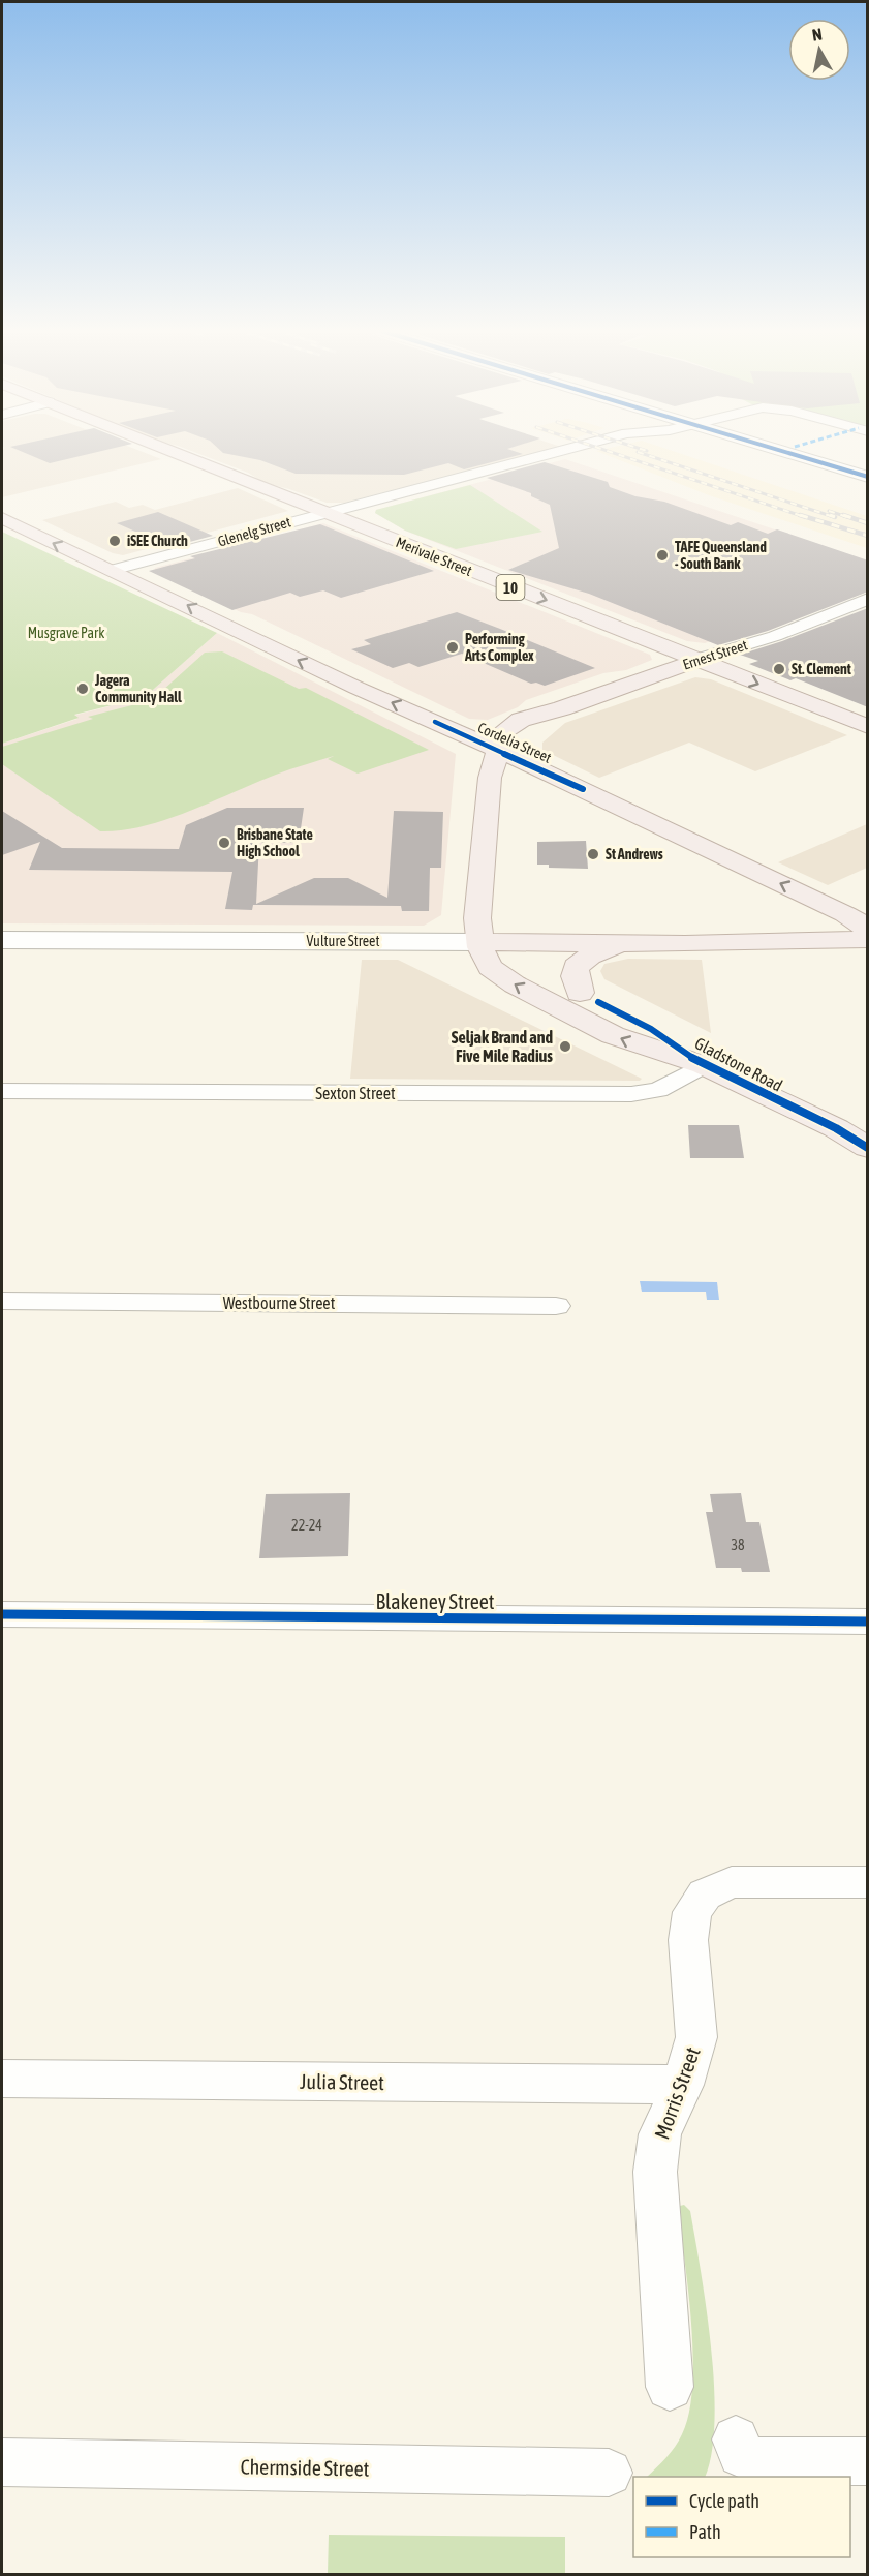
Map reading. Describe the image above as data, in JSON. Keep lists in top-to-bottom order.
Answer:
{
  "streets": {
    "main road": [
      "Merivale Street",
      "10",
      "Ernest Street",
      "Cordelia Street",
      "Vulture Street",
      "Gladstone Road"
    ],
    "street": [
      "Glenelg Street",
      "Sexton Street",
      "Westbourne Street",
      "Blakeney Street",
      "Julia Street",
      "Morris Street",
      "Chermside Street"
    ]
  },
  "crossings": [
    ["Glenelg Street", "Merivale Street"],
    ["Glenelg Street", "Cordelia Street"],
    ["Merivale Street", "Ernest Street"],
    ["Ernest Street", "Cordelia Street"],
    ["Vulture Street", "Gladstone Road"],
    ["Gladstone Road", "Sexton Street"],
    ["Julia Street", "Morris Street"]
  ],
  "one_way": ["Merivale Street", "Cordelia Street"],
  "parks": ["Musgrave Park"],
  "places": [
    "iSEE Church",
    "TAFE Queensland - South Bank",
    "Performing Arts Complex",
    "St. Clement",
    "Jagera Community Hall",
    "Brisbane State High School",
    "St Andrews",
    "Seljak Brand and Five Mile Radius"
  ],
  "house_numbers": ["22-24", "38"],
  "legend": ["Cycle path", "Path"],
  "north": "top"
}
